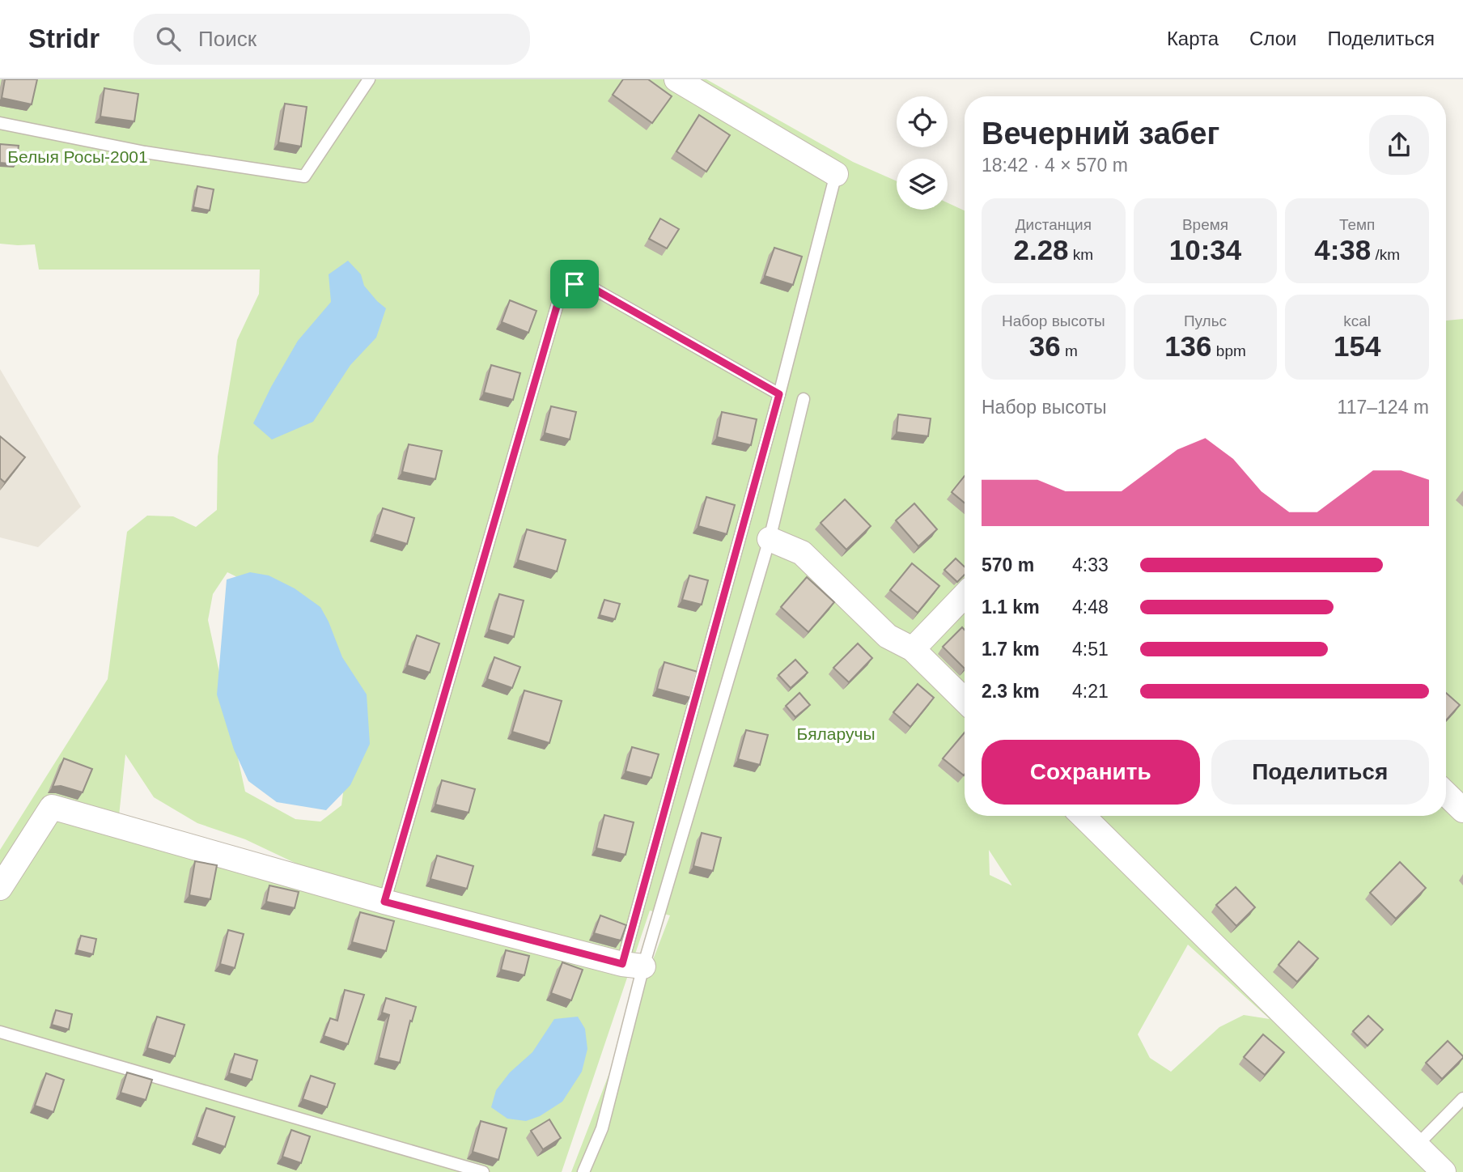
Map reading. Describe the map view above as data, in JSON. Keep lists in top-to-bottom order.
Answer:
{
  "parks": ["Белыя Росы-2001", "Бяларучы"],
  "page": {
    "header": "Stridr",
    "search": "Поиск",
    "nav": ["Карта", "Слои", "Поделиться"],
    "heading": ["Вечерний забег", "18:42 · 4 × 570 m"],
    "stats": [
      ["Дистанция", "2.28 km"],
      ["Время", "10:34"],
      ["Темп", "4:38 /km"],
      ["Набор высоты", "36 m"],
      ["Пульс", "136 bpm"],
      ["kcal", "154"]
    ],
    "chart": ["Набор высоты", "117–124 m"],
    "list": [
      {
        "name": "570 m",
        "note": "4:33"
      },
      {
        "name": "1.1 km",
        "note": "4:48"
      },
      {
        "name": "1.7 km",
        "note": "4:51"
      },
      {
        "name": "2.3 km",
        "note": "4:21"
      }
    ],
    "buttons": ["Сохранить", "Поделиться"]
  }
}
